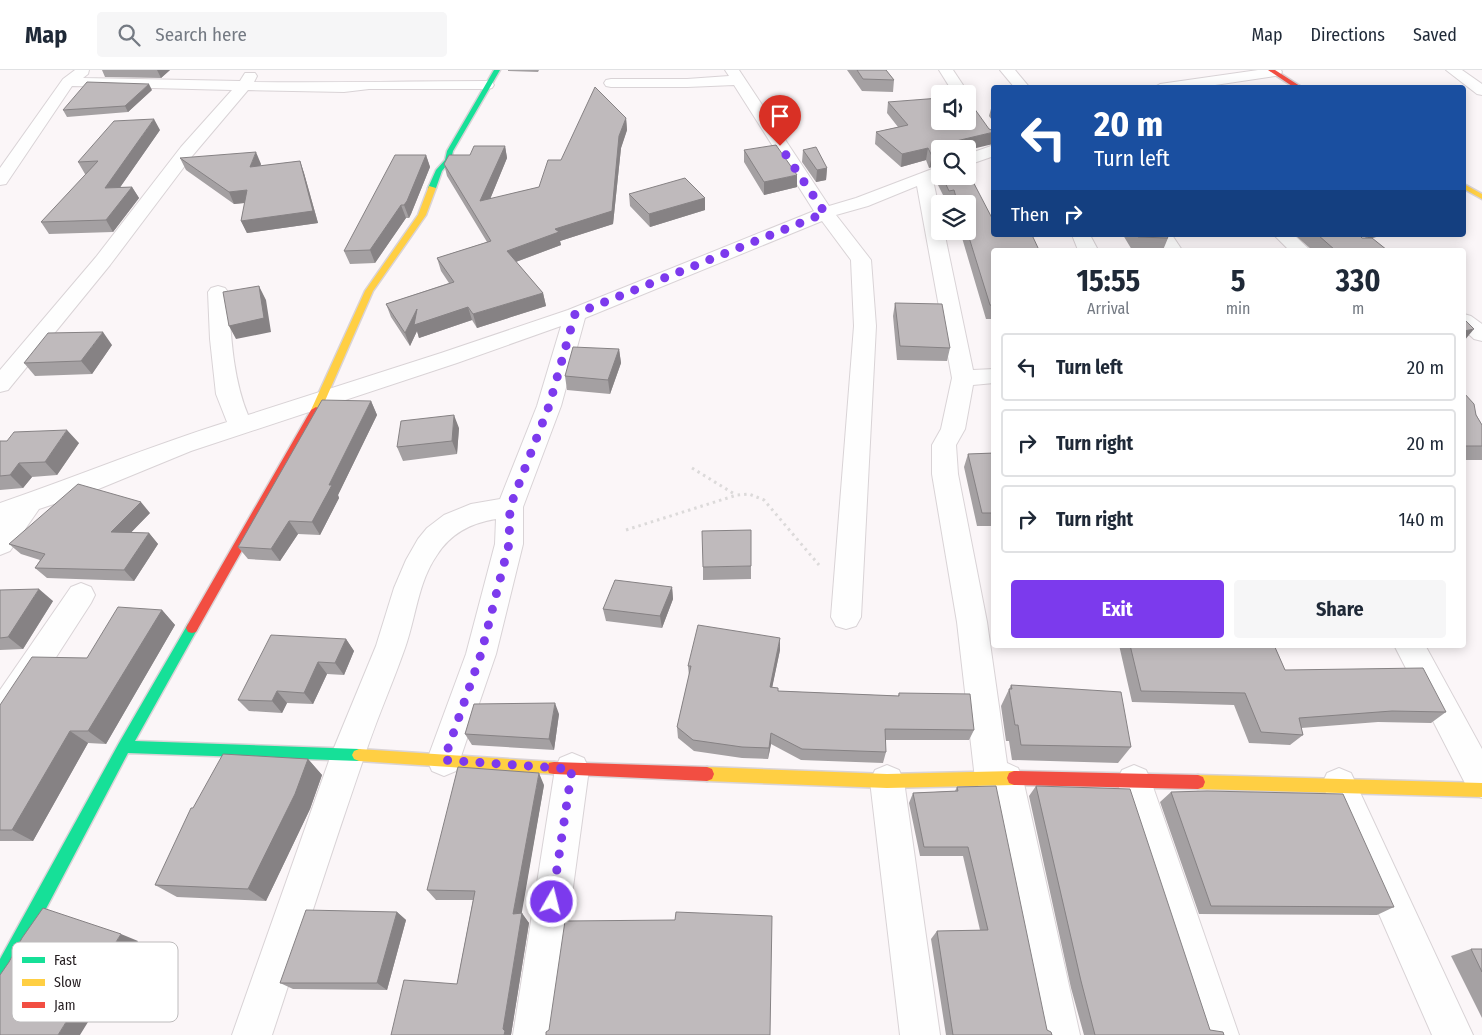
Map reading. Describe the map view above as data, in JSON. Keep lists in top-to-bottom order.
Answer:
{
  "legend": ["Fast", "Slow", "Jam"],
  "page": {
    "header": "Map",
    "search": "Search here",
    "nav": ["Map", "Directions", "Saved"],
    "turn": ["20 m", "Turn left"],
    "then": "Then",
    "eta": [
      "15:55",
      "Arrival",
      "5",
      "min",
      "330",
      "m"
    ],
    "list": [
      {
        "name": "Turn left",
        "value": "20 m"
      },
      {
        "name": "Turn right",
        "value": "20 m"
      },
      {
        "name": "Turn right",
        "value": "140 m"
      }
    ],
    "buttons": ["Exit", "Share"]
  }
}
